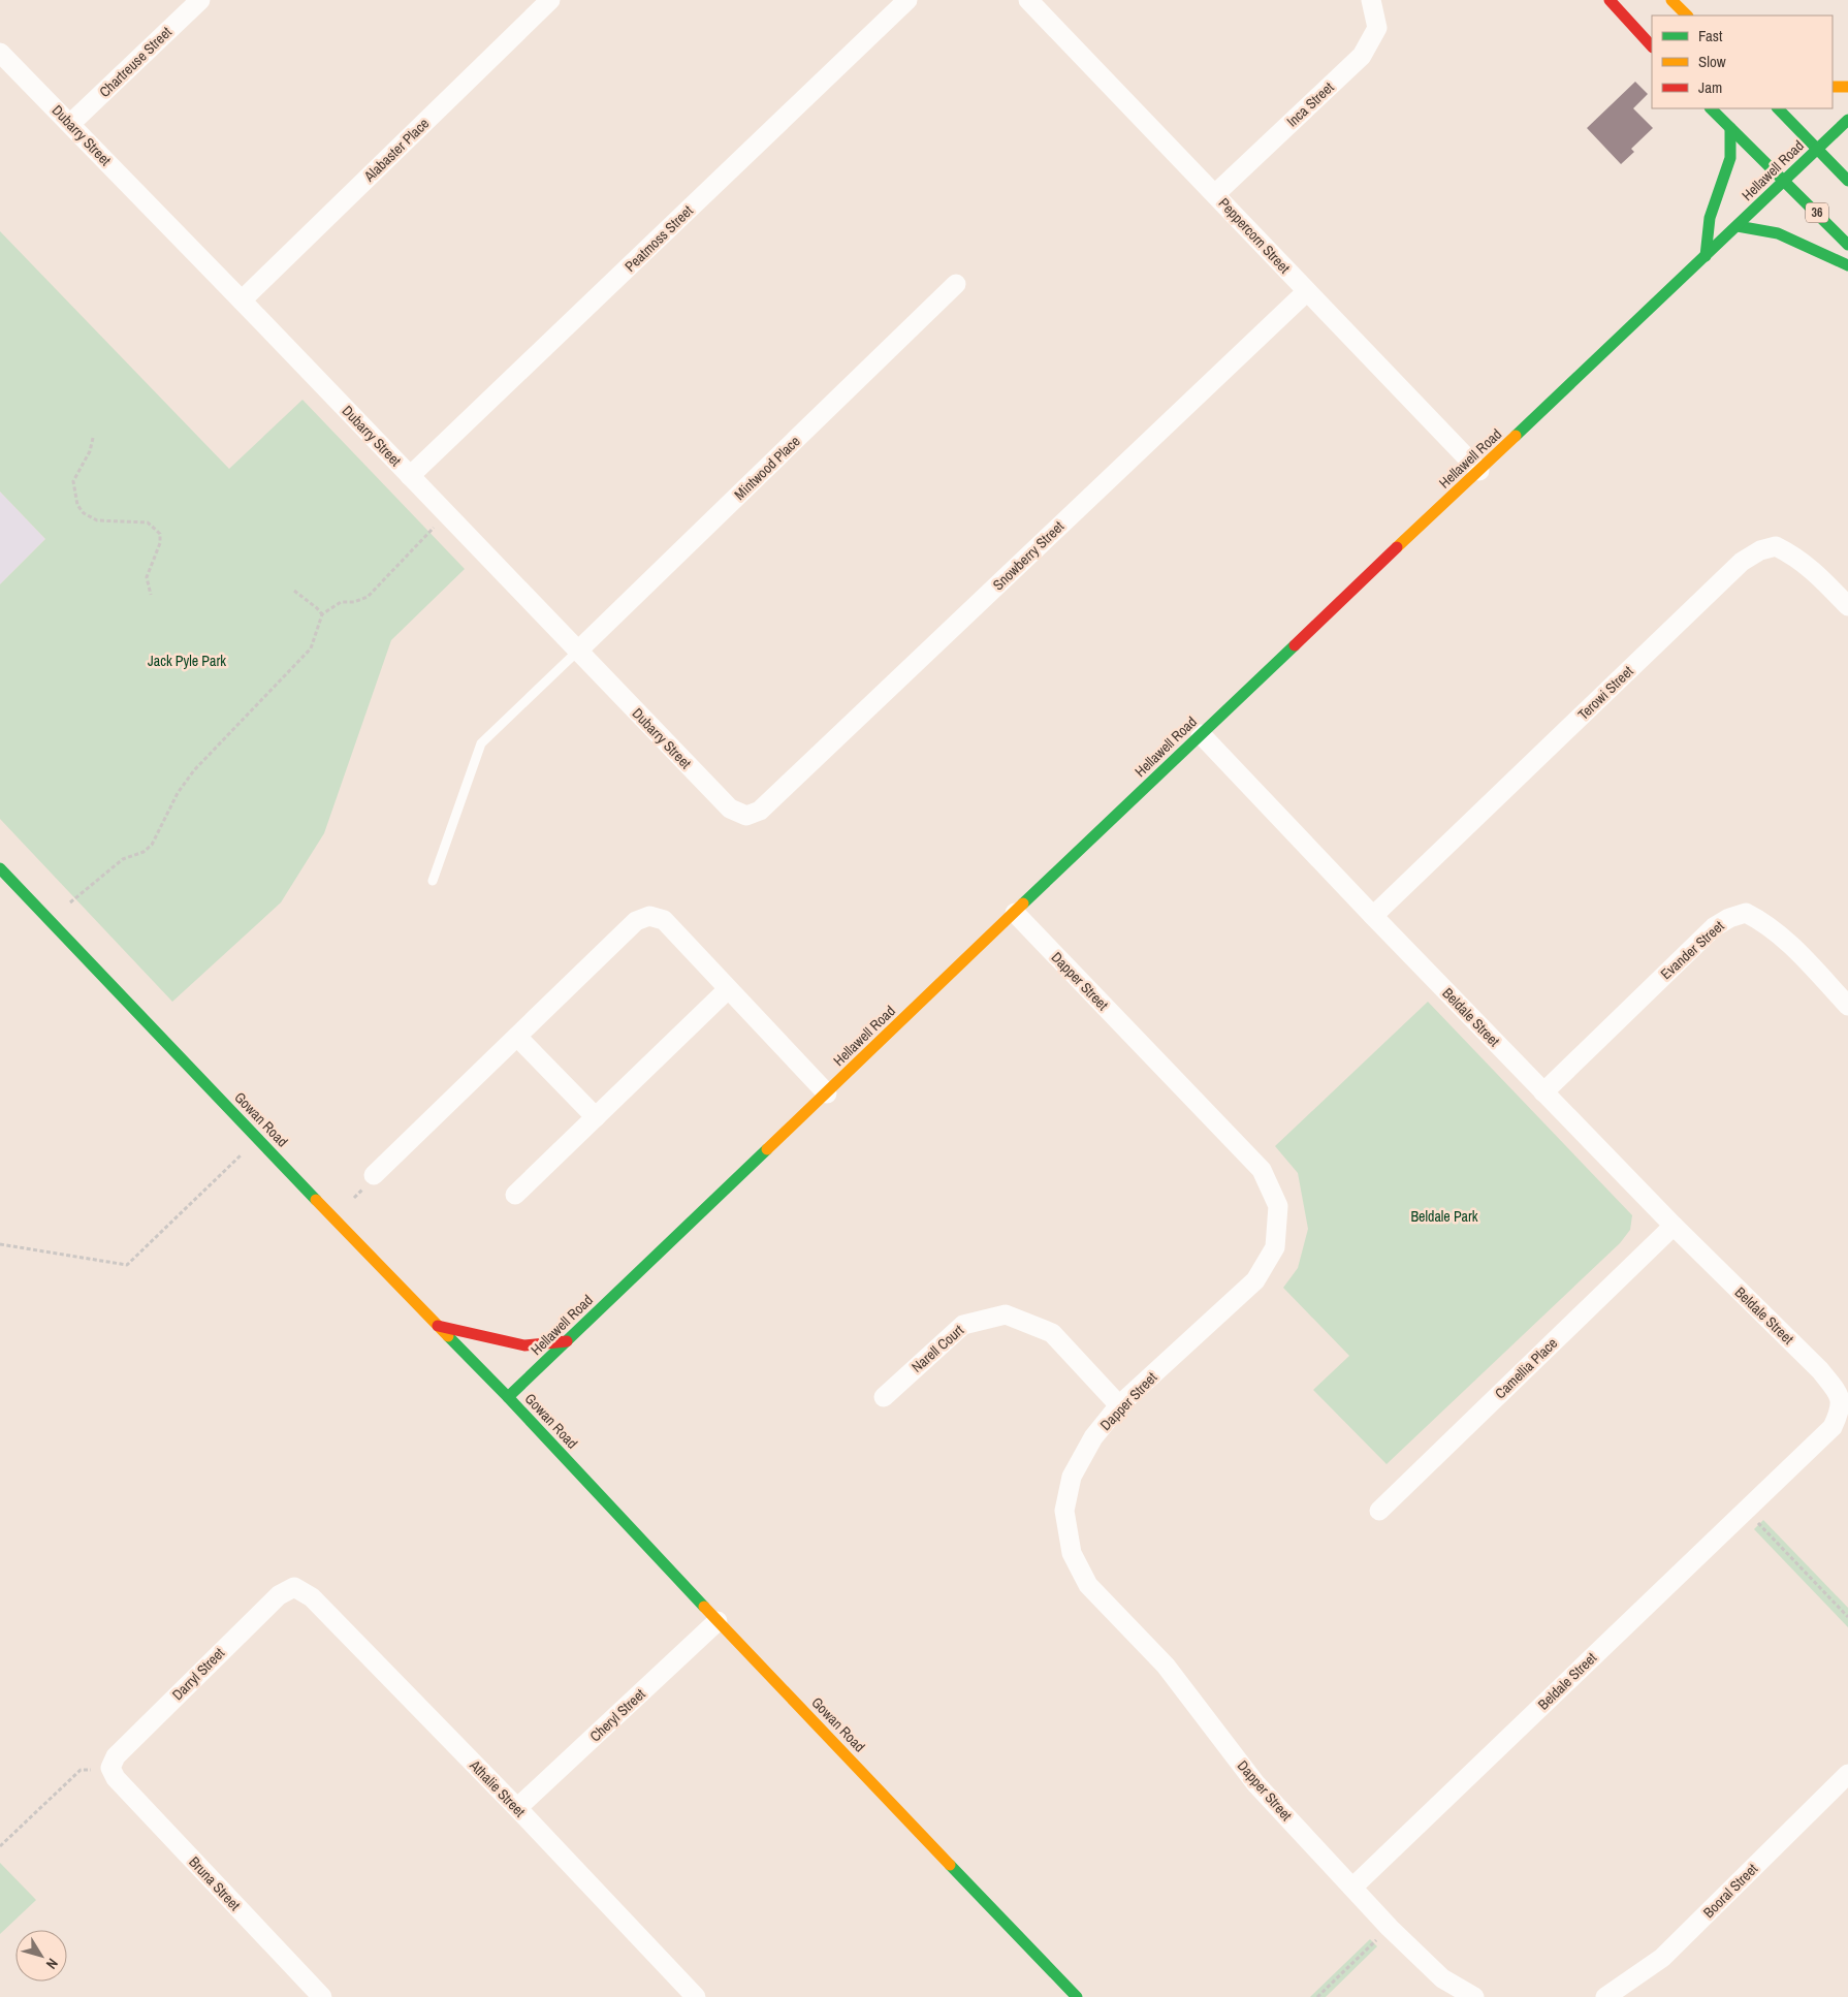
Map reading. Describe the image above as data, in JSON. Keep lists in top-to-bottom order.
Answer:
{
  "streets": {
    "main road": ["Hellawell Road", "36", "Gowan Road"],
    "street": [
      "Chartreuse Street",
      "Inca Street",
      "Dubarry Street",
      "Alabaster Place",
      "Peppercorn Street",
      "Peatmoss Street",
      "Mintwood Place",
      "Snowberry Street",
      "Terowi Street",
      "Evander Street",
      "Dapper Street",
      "Beldale Street",
      "Narell Court",
      "Camellia Place",
      "Darryl Street",
      "Cheryl Street",
      "Athalie Street",
      "Bruna Street",
      "Booral Street"
    ]
  },
  "crossings": [
    ["Chartreuse Street", "Dubarry Street"],
    ["Inca Street", "Peppercorn Street"],
    ["Dubarry Street", "Alabaster Place"],
    ["Dubarry Street", "Peatmoss Street"],
    ["Dubarry Street", "Mintwood Place"],
    ["Dubarry Street", "Snowberry Street"],
    ["Hellawell Road", "36"],
    ["Hellawell Road", "Peppercorn Street"],
    ["Hellawell Road", "Dapper Street"],
    ["Hellawell Road", "Beldale Street"],
    ["Hellawell Road", "Gowan Road"],
    ["Peppercorn Street", "Snowberry Street"],
    ["Terowi Street", "Beldale Street"],
    ["Evander Street", "Beldale Street"],
    ["Dapper Street", "Beldale Street"],
    ["Dapper Street", "Narell Court"],
    ["Beldale Street", "Camellia Place"],
    ["Gowan Road", "Cheryl Street"],
    ["Darryl Street", "Athalie Street"],
    ["Darryl Street", "Bruna Street"],
    ["Cheryl Street", "Athalie Street"]
  ],
  "parks": ["Jack Pyle Park", "Beldale Park"],
  "legend": ["Fast", "Slow", "Jam"],
  "north": "bottom right"
}
